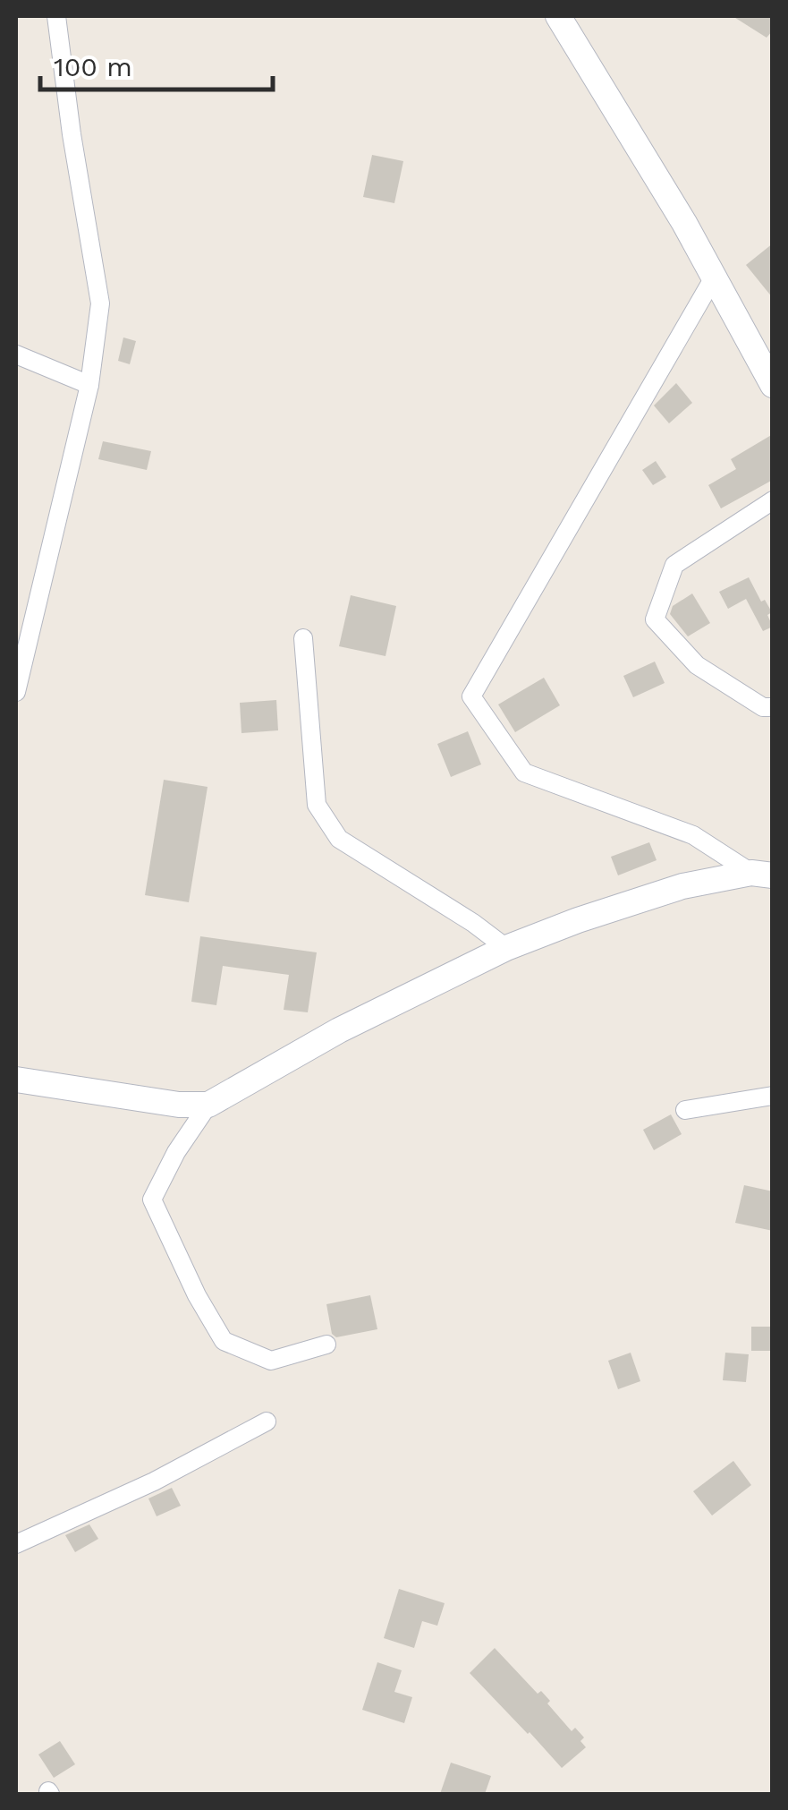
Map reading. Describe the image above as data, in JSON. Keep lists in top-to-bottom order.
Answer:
{
  "scale_bar": "100 m"
}
